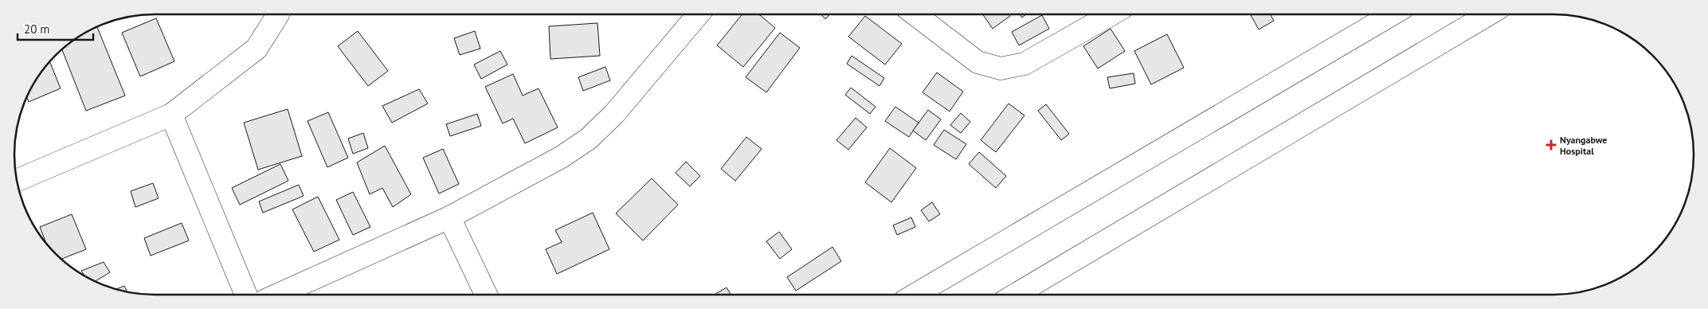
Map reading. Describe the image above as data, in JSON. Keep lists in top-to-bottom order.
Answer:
{
  "places": {
    "health": ["Nyangabwe Hospital"]
  },
  "scale_bar": "20 m"
}
